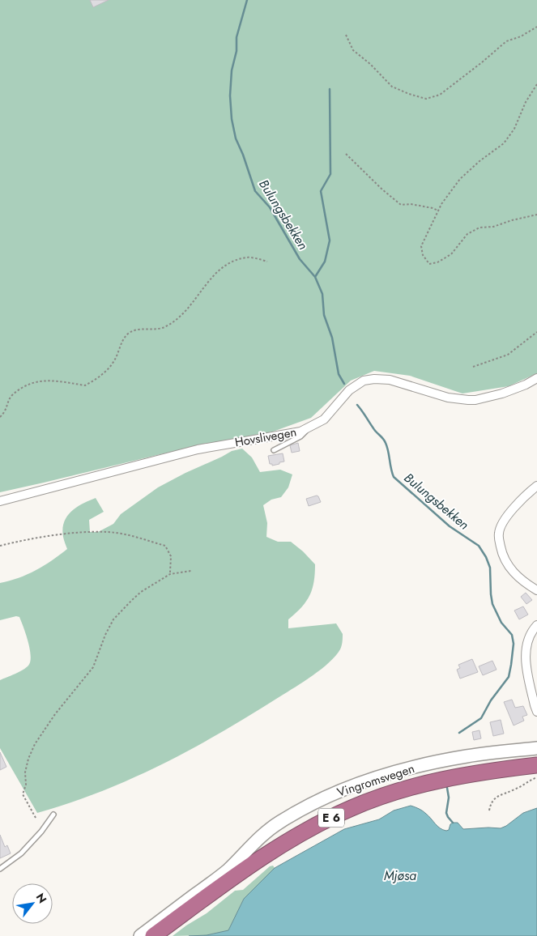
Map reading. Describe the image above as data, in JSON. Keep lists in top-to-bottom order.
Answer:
{
  "streets": {
    "highway": ["E 6"],
    "main road": ["Vingromsvegen"],
    "street": ["Hovslivegen"]
  },
  "water": ["Bulungsbekken", "Mjøsa"],
  "north": "top right"
}
